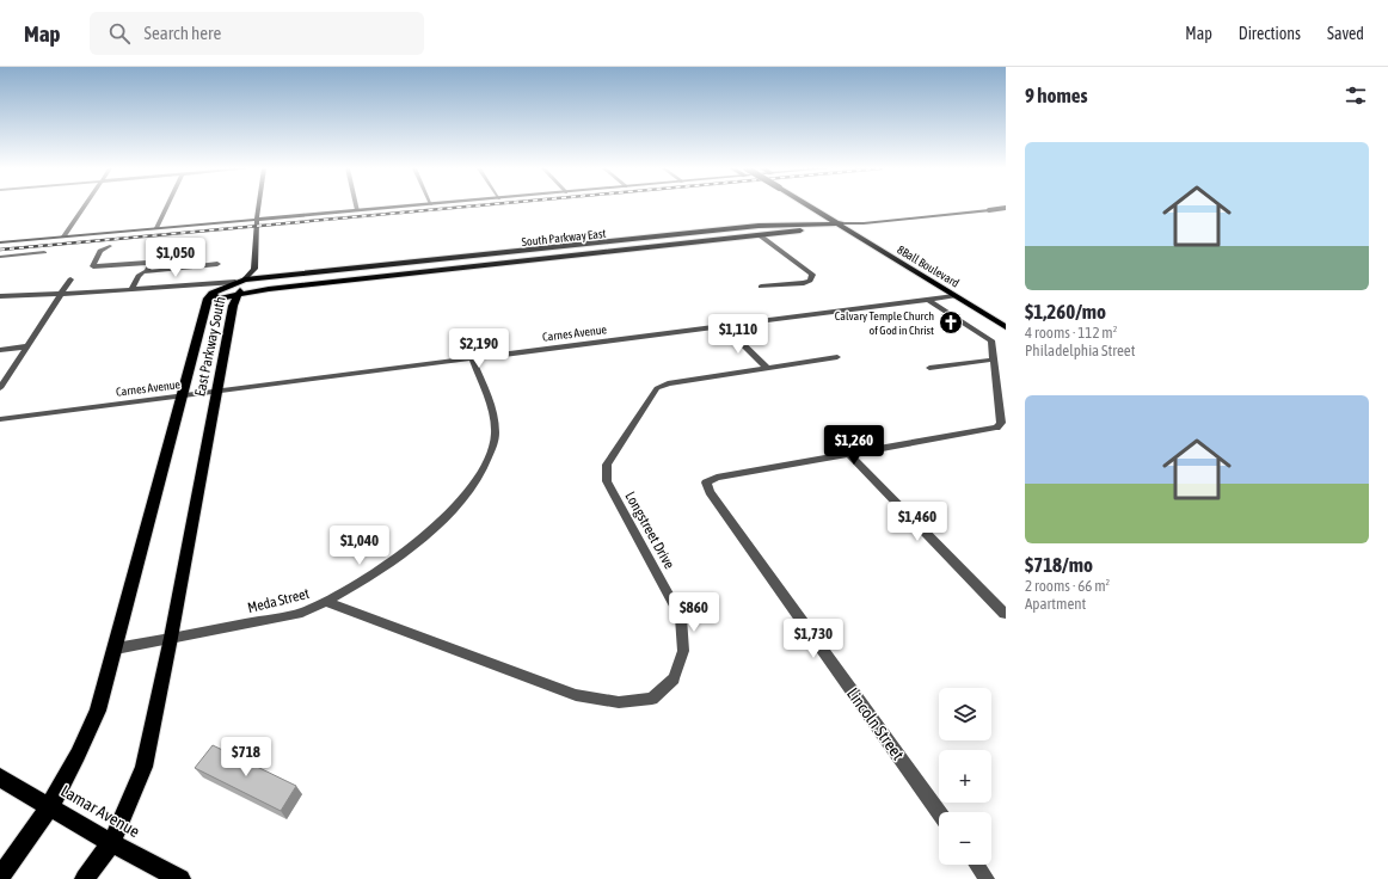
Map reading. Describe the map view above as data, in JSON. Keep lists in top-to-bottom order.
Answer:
{
  "streets": {
    "main road": [
      "South Parkway East",
      "8Ball Boulevard",
      "East Parkway South",
      "Lamar Avenue"
    ],
    "street": [
      "Carnes Avenue",
      "Longstreet Drive",
      "Meda Street",
      "Lincoln Street"
    ]
  },
  "crossings": [
    ["South Parkway East", "8Ball Boulevard"],
    ["South Parkway East", "East Parkway South"],
    ["8Ball Boulevard", "Carnes Avenue"],
    ["Carnes Avenue", "East Parkway South"],
    ["Carnes Avenue", "Meda Street"],
    ["East Parkway South", "Meda Street"],
    ["East Parkway South", "Lamar Avenue"],
    ["Longstreet Drive", "Meda Street"]
  ],
  "places": {
    "church": ["Calvary Temple Church of God in Christ"]
  },
  "page": {
    "header": "Map",
    "search": "Search here",
    "nav": ["Map", "Directions", "Saved"],
    "heading": "9 homes",
    "list": [
      {
        "name": "$1,260/mo",
        "note": "4 rooms · 112 m² · Philadelphia Street"
      },
      {
        "name": "$718/mo",
        "note": "2 rooms · 66 m² · Apartment"
      }
    ],
    "price": [
      "$1,050",
      "$1,110",
      "$2,190",
      "$1,260",
      "$1,460",
      "$1,040",
      "$860",
      "$1,730",
      "$718"
    ],
    "map_buttons": ["+", "−"]
  }
}
